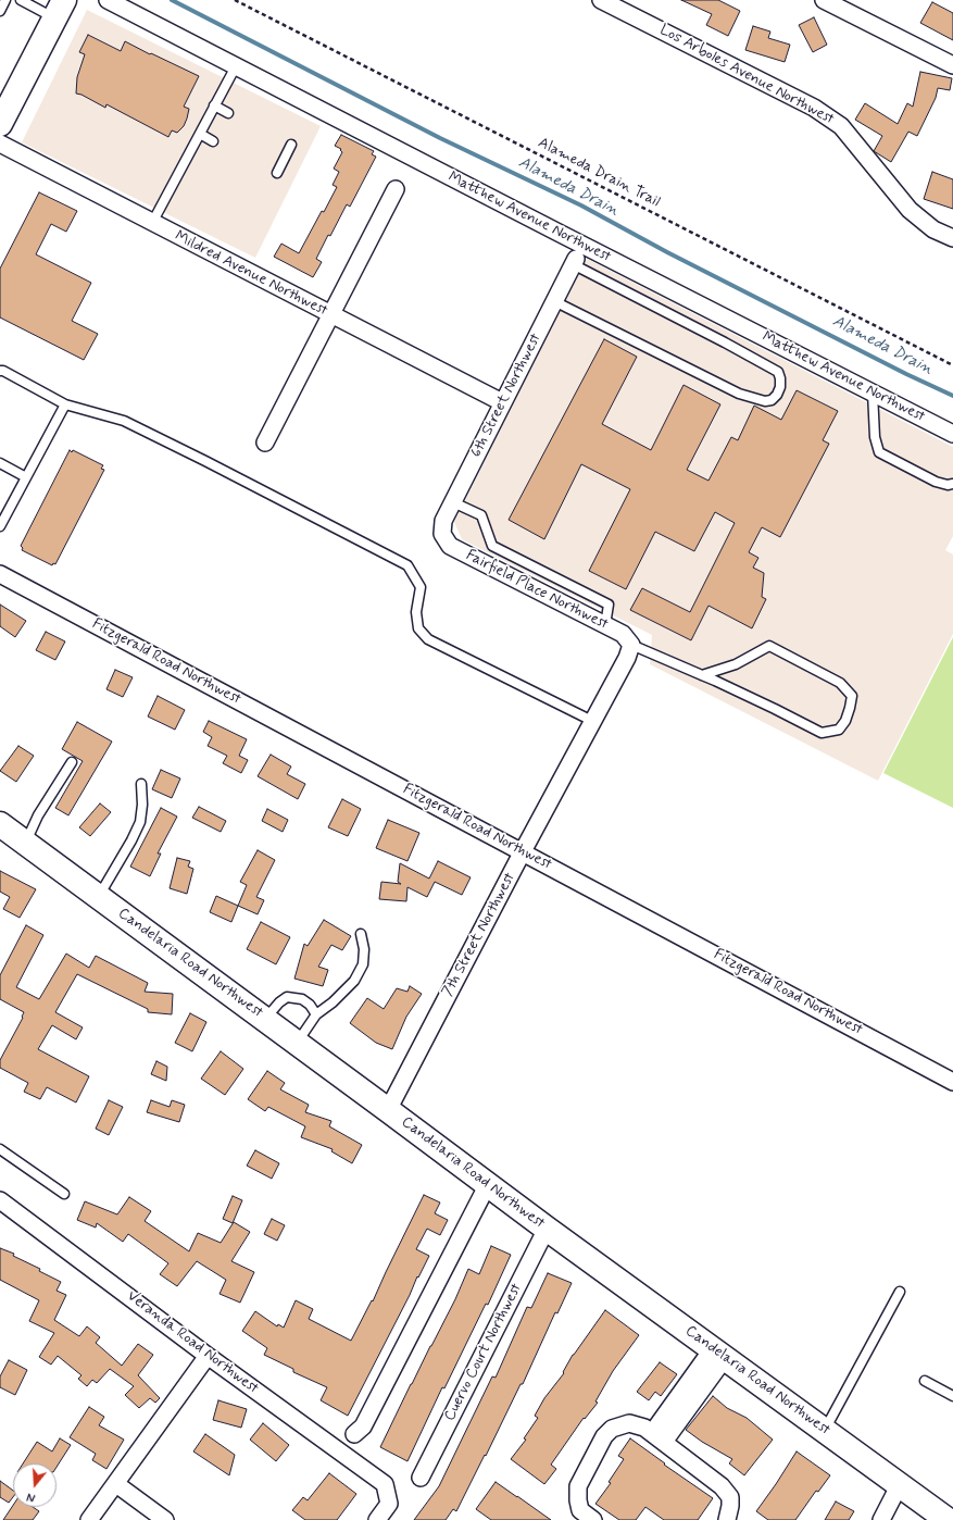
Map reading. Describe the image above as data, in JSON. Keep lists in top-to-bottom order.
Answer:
{
  "streets": {
    "main road": ["Candelaria Road Northwest"],
    "street": [
      "Los Arboles Avenue Northwest",
      "Matthew Avenue Northwest",
      "Mildred Avenue Northwest",
      "6th Street Northwest",
      "Fairfield Place Northwest",
      "Fitzgerald Road Northwest",
      "7th Street Northwest",
      "Veranda Road Northwest",
      "Cuervo Court Northwest"
    ],
    "path": ["Alameda Drain Trail"]
  },
  "crossings": [
    ["Mildred Avenue Northwest", "6th Street Northwest"],
    ["6th Street Northwest", "Fairfield Place Northwest"],
    ["Fairfield Place Northwest", "7th Street Northwest"],
    ["Fitzgerald Road Northwest", "7th Street Northwest"],
    ["7th Street Northwest", "Candelaria Road Northwest"],
    ["Candelaria Road Northwest", "Cuervo Court Northwest"]
  ],
  "water": ["Alameda Drain"],
  "north": "bottom"
}
